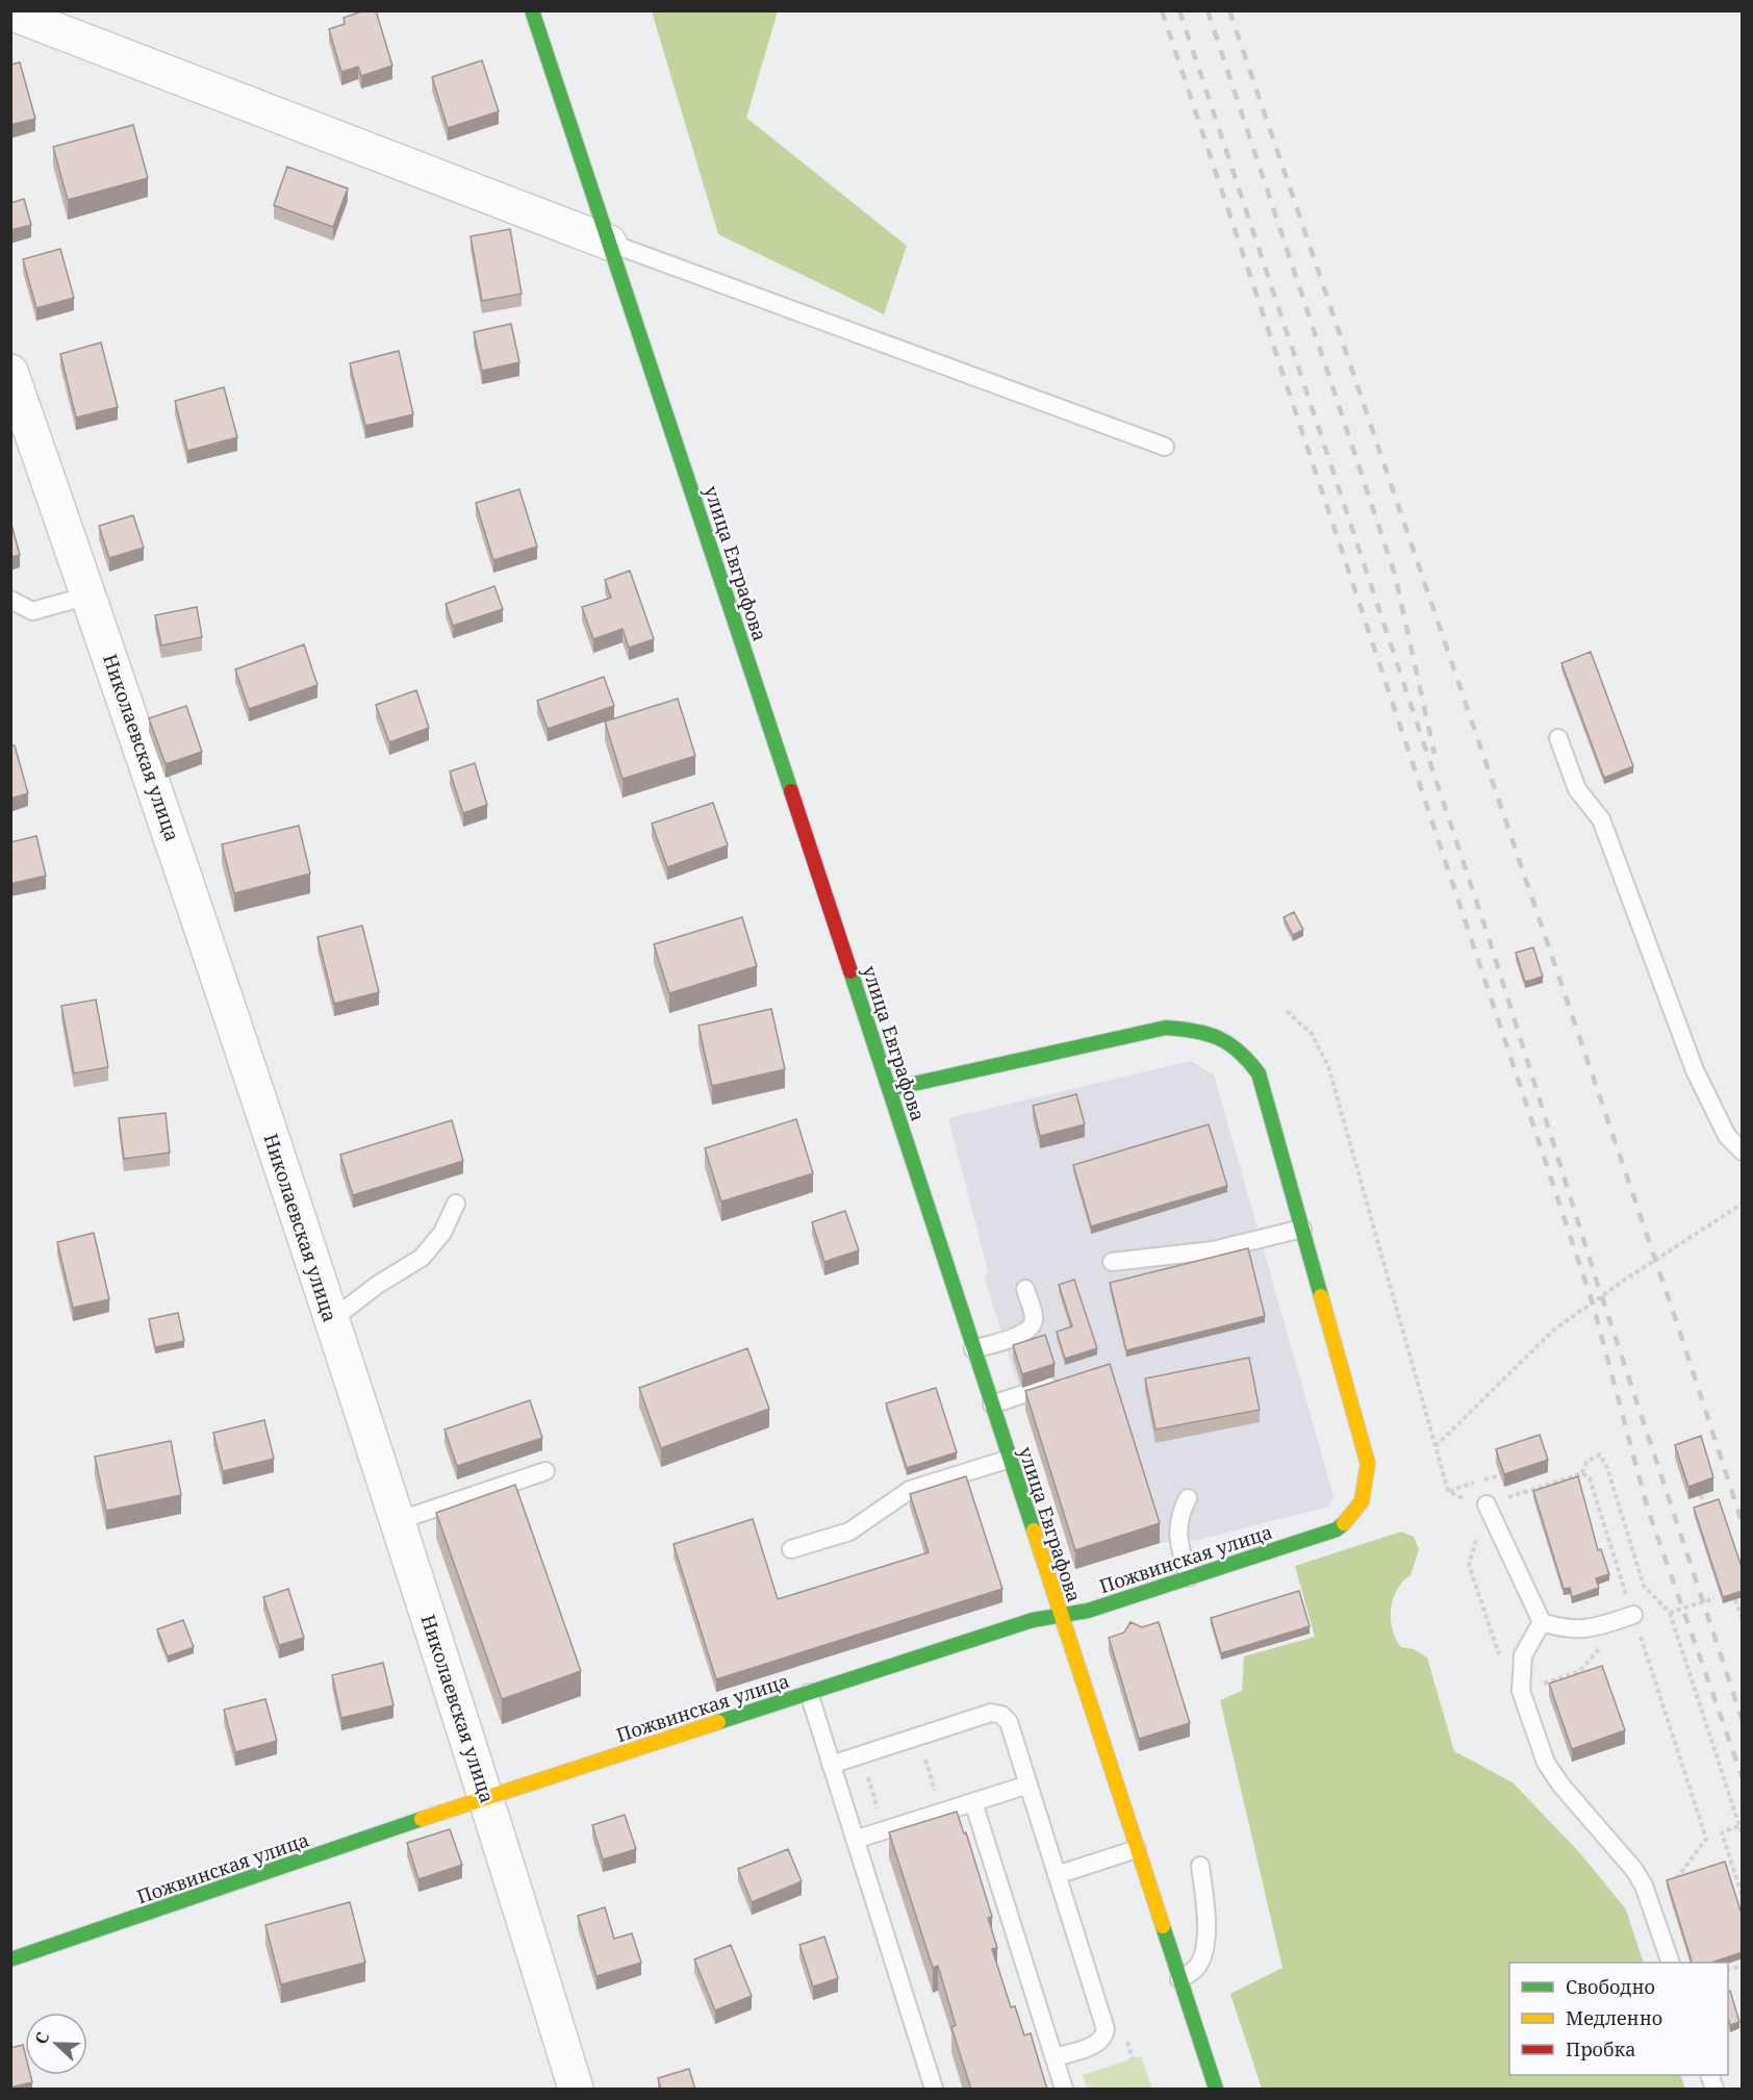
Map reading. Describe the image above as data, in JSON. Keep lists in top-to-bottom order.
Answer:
{
  "streets": {
    "street": ["улица Евграфова", "Николаевская улица", "Пожвинская улица"]
  },
  "crossings": [
    ["улица Евграфова", "Пожвинская улица"],
    ["Николаевская улица", "Пожвинская улица"]
  ],
  "legend": ["Свободно", "Медленно", "Пробка"],
  "north": "left"
}
